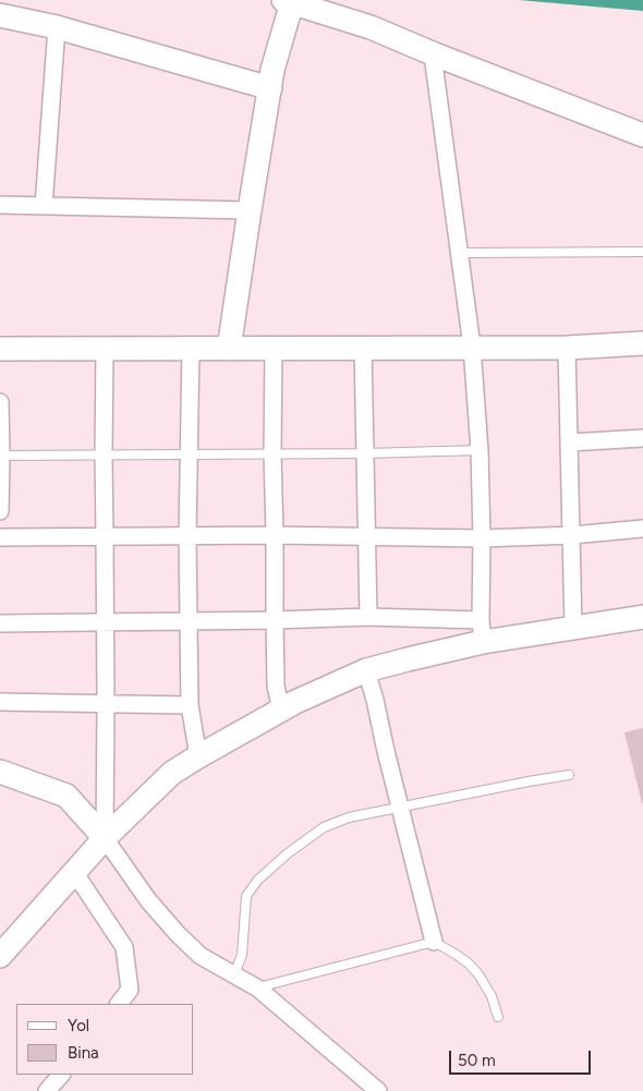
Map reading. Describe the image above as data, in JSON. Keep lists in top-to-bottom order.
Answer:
{
  "legend": ["Yol", "Bina"],
  "scale_bar": "50 m"
}
